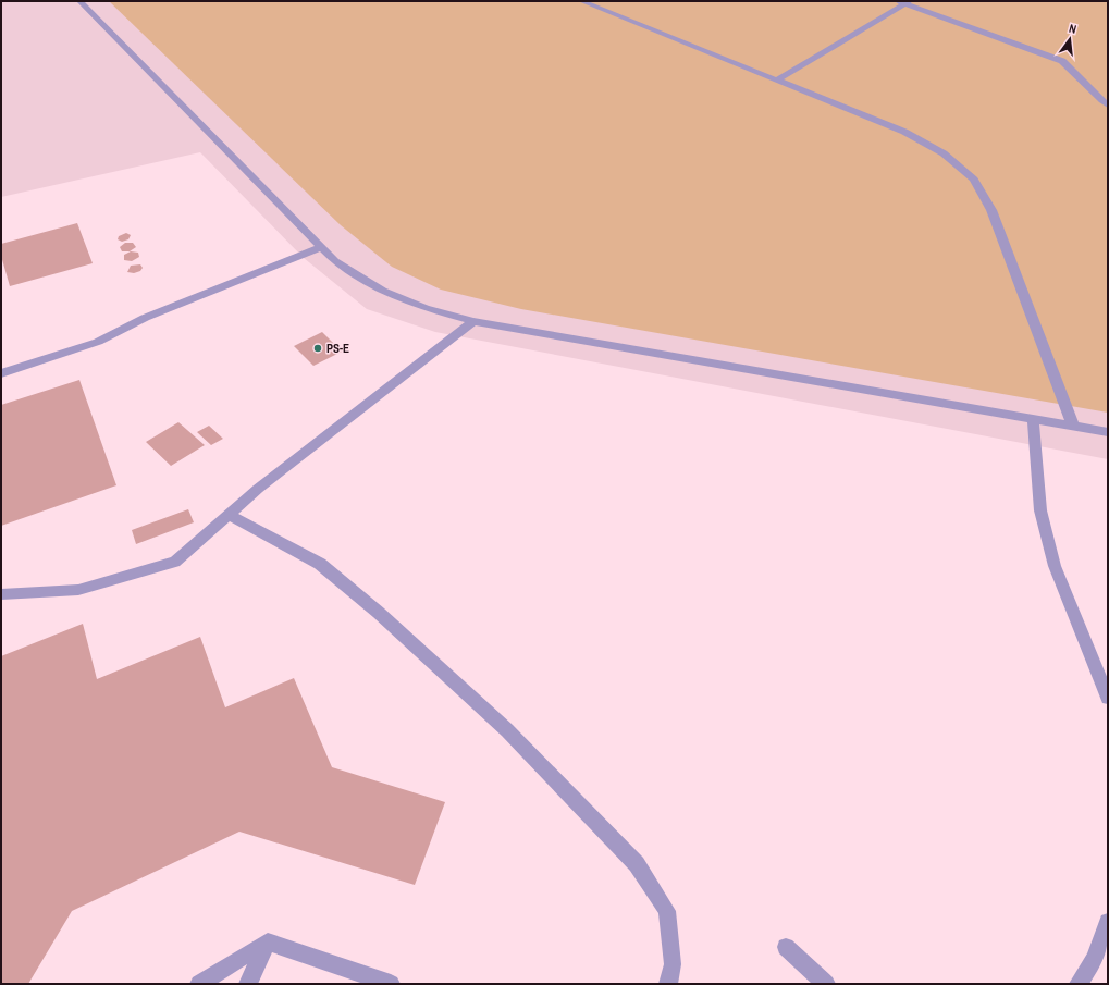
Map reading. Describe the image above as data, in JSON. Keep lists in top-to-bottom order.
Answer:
{
  "places": ["PS-E"],
  "north": "top"
}
